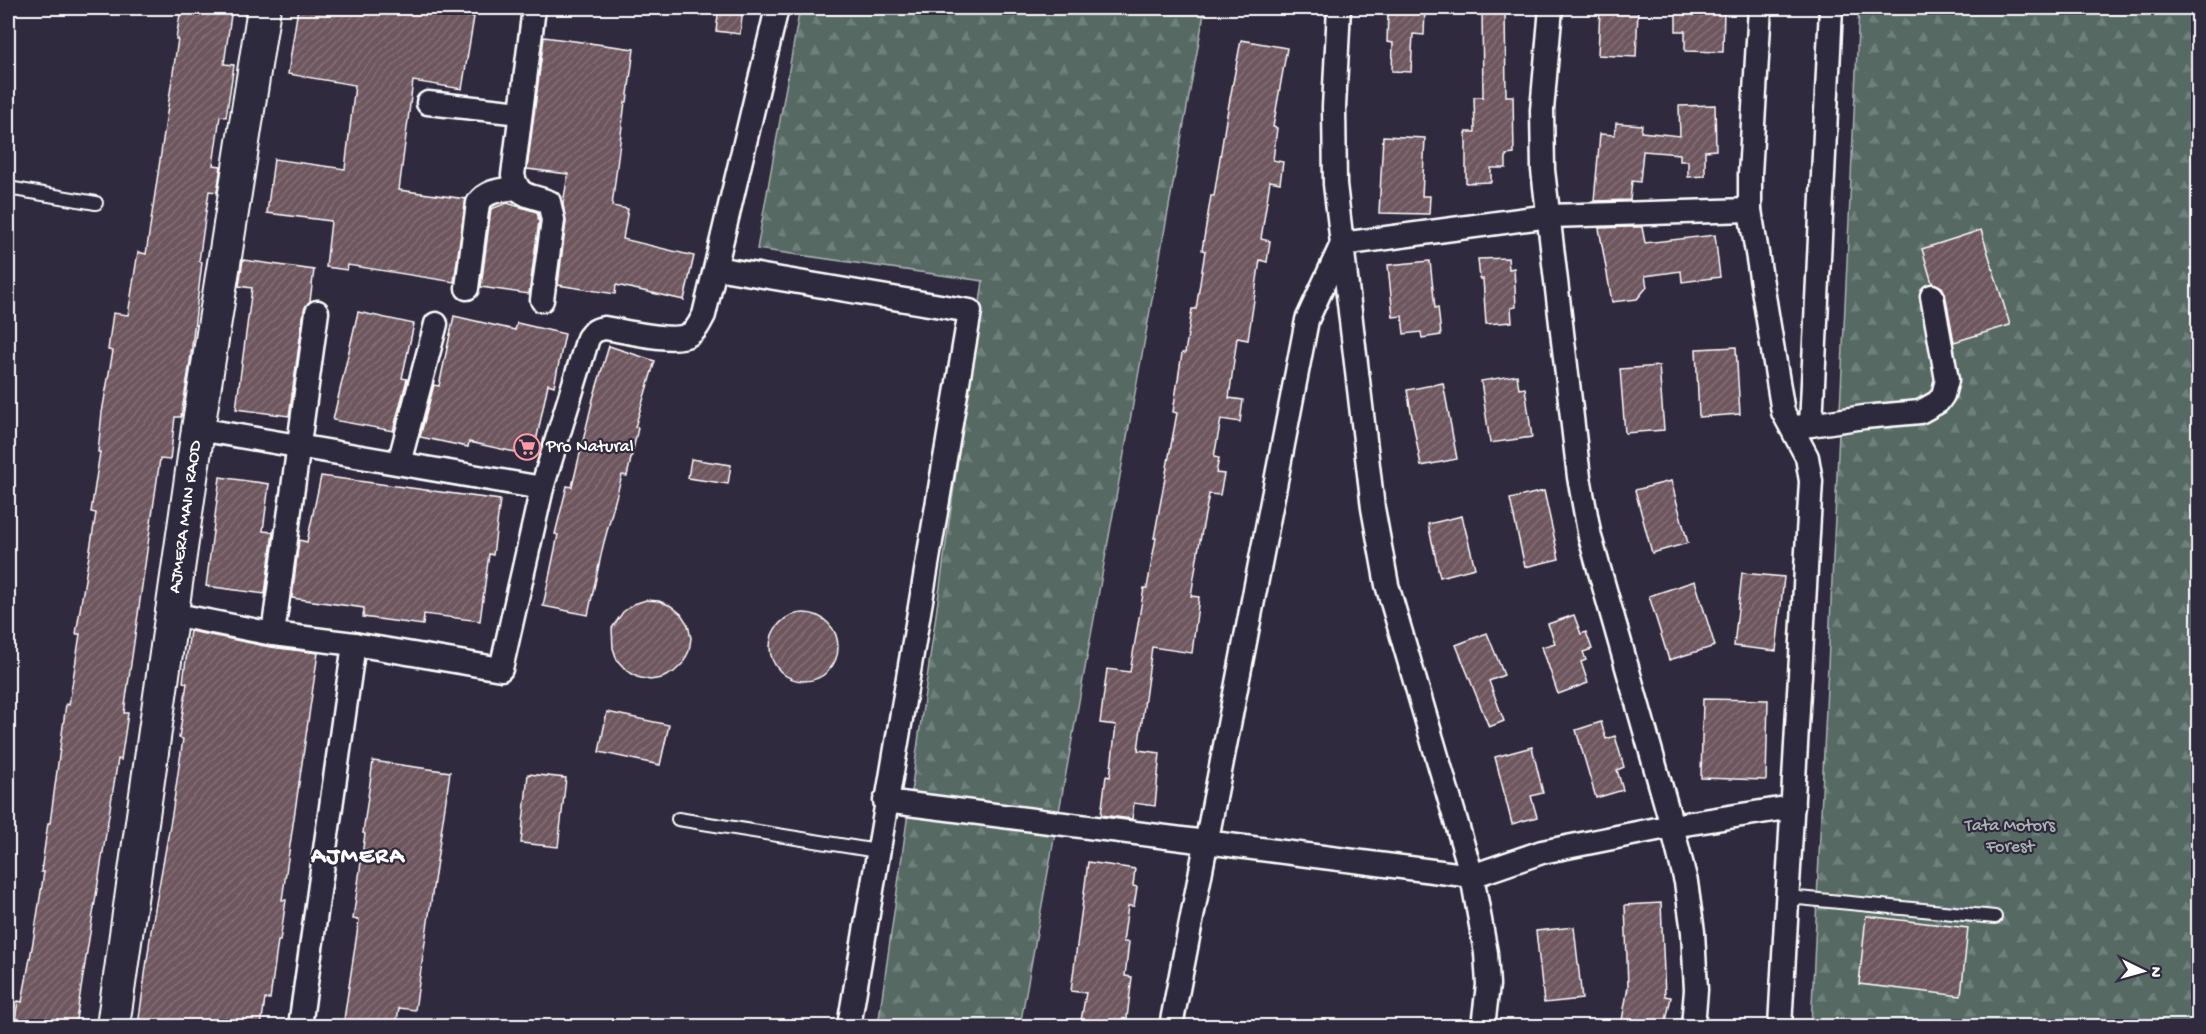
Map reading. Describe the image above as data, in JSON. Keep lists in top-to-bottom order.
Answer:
{
  "streets": {
    "street": ["AJMERA MAIN RAOD"]
  },
  "districts": ["AJMERA"],
  "parks": ["Tata Motors Forest"],
  "places": {
    "supermarket": ["Pro Natural"]
  },
  "north": "right"
}
